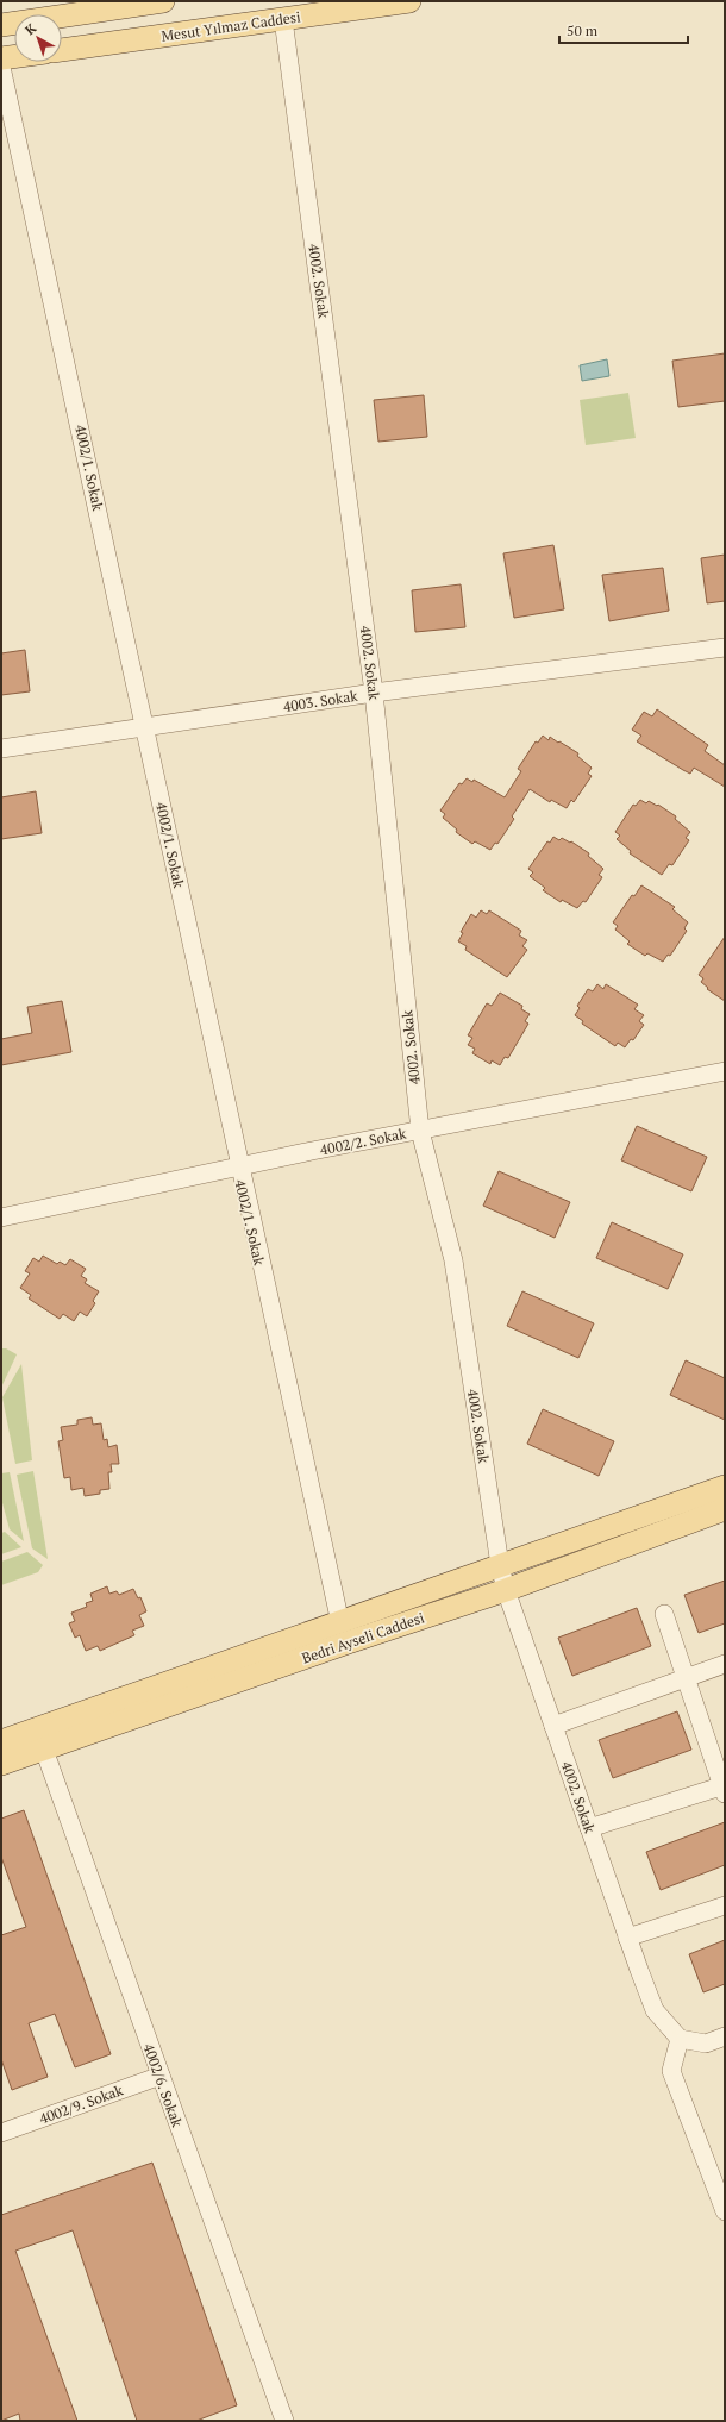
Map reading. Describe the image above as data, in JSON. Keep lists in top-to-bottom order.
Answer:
{
  "streets": {
    "main road": ["Mesut Yılmaz Caddesi", "Bedri Ayseli Caddesi"],
    "street": [
      "4002. Sokak",
      "4002/1. Sokak",
      "4003. Sokak",
      "4002/2. Sokak",
      "4002/6. Sokak",
      "4002/9. Sokak"
    ]
  },
  "crossings": [
    ["Mesut Yılmaz Caddesi", "4002. Sokak"],
    ["4002. Sokak", "4003. Sokak"],
    ["4002. Sokak", "4002/2. Sokak"],
    ["4002. Sokak", "Bedri Ayseli Caddesi"],
    ["4002/1. Sokak", "4003. Sokak"],
    ["4002/1. Sokak", "4002/2. Sokak"],
    ["4002/1. Sokak", "Bedri Ayseli Caddesi"],
    ["Bedri Ayseli Caddesi", "4002/6. Sokak"],
    ["4002/6. Sokak", "4002/9. Sokak"]
  ],
  "scale_bar": "50 m",
  "north": "top left"
}
